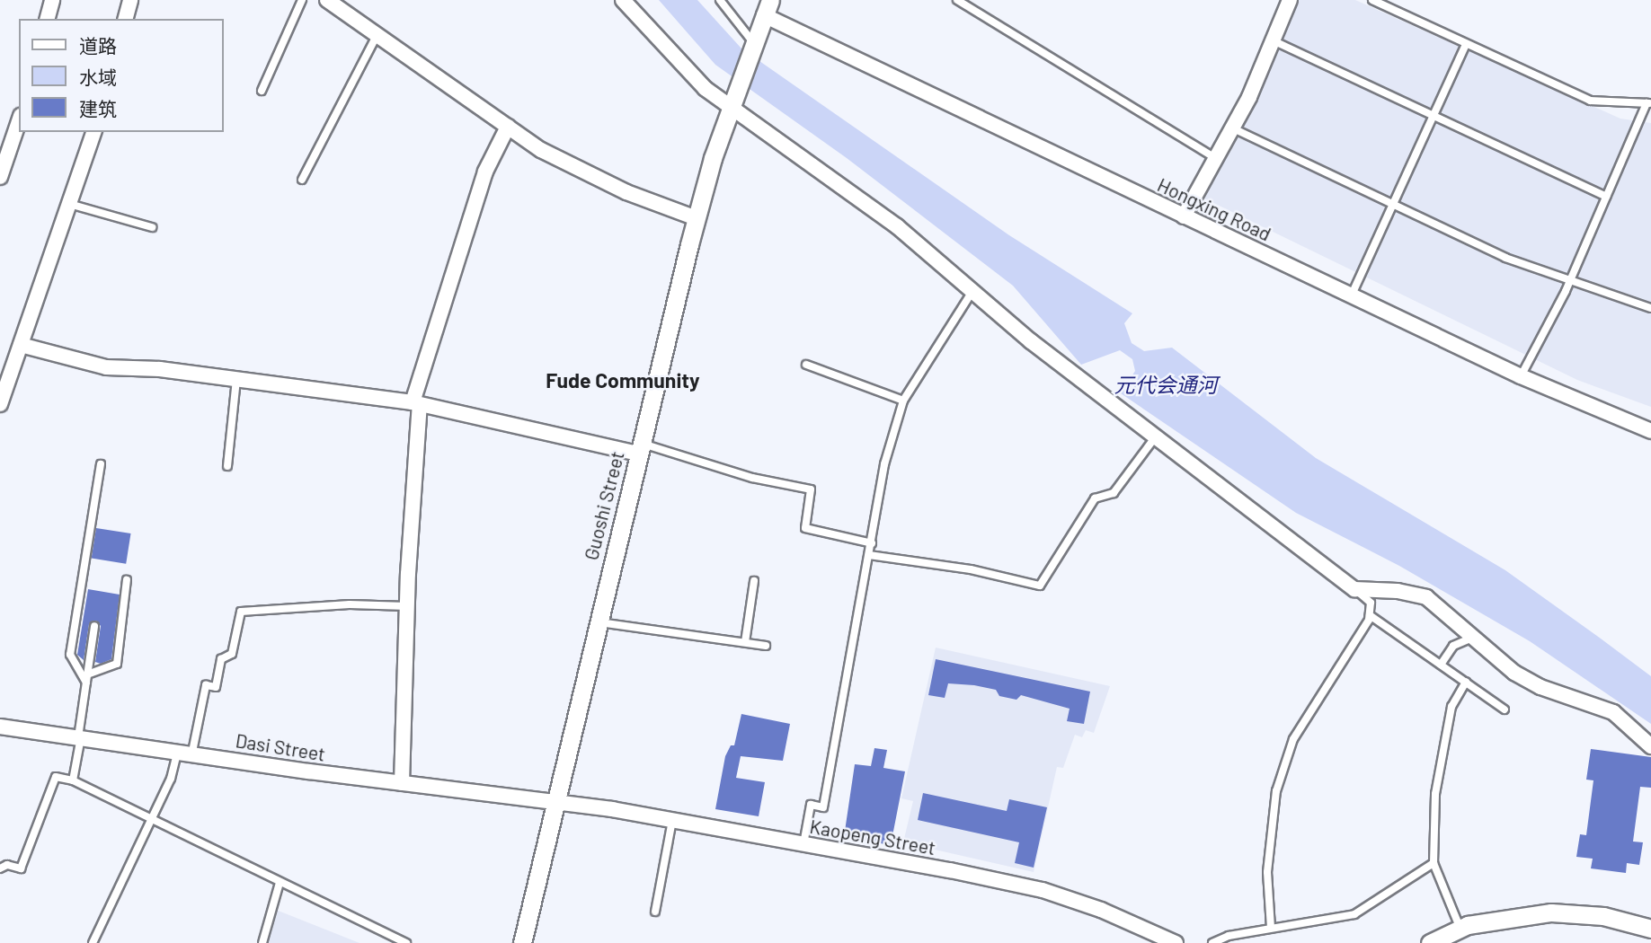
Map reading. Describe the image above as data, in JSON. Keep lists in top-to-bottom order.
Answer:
{
  "streets": {
    "street": [
      "Hongxing Road",
      "Guoshi Street",
      "Dasi Street",
      "Kaopeng Street"
    ]
  },
  "crossings": [
    ["Hongxing Road", "Guoshi Street"],
    ["Guoshi Street", "Dasi Street"],
    ["Guoshi Street", "Kaopeng Street"],
    ["Dasi Street", "Kaopeng Street"]
  ],
  "districts": ["Fude Community"],
  "water": ["元代会通河"],
  "legend": ["道路", "水域", "建筑"]
}
